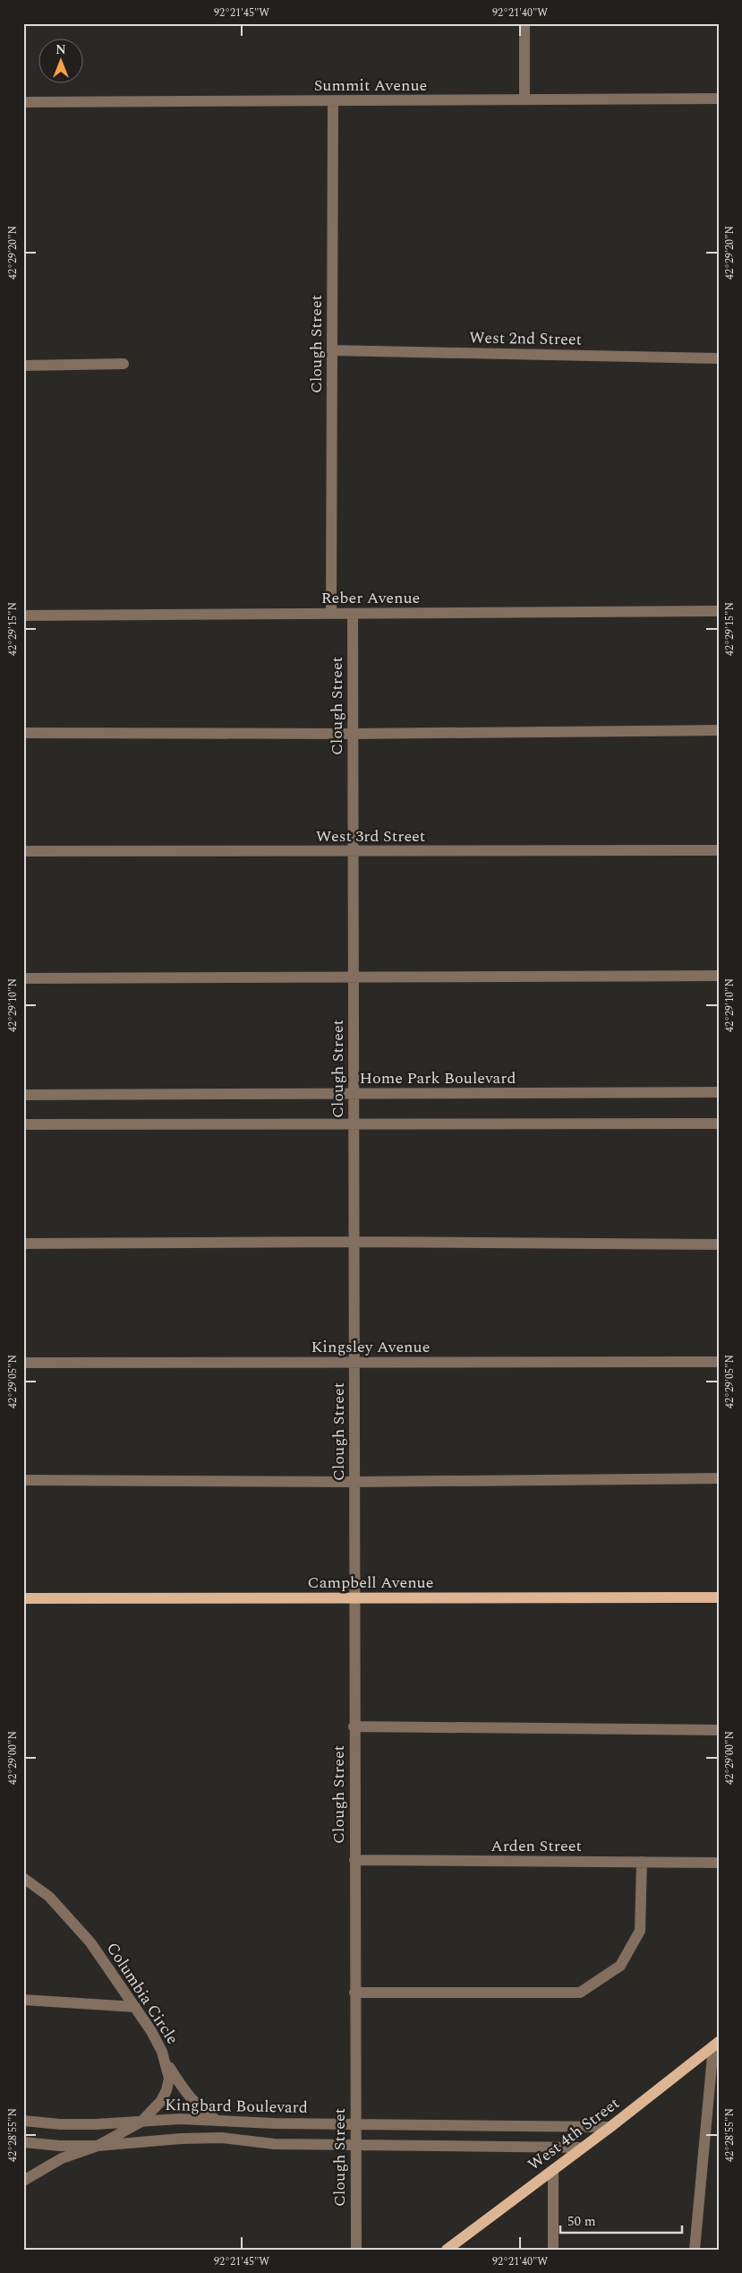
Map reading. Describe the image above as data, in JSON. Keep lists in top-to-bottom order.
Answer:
{
  "streets": {
    "main road": ["Campbell Avenue", "West 4th Street"],
    "street": [
      "Summit Avenue",
      "West 2nd Street",
      "Clough Street",
      "Reber Avenue",
      "West 3rd Street",
      "Home Park Boulevard",
      "Kingsley Avenue",
      "Arden Street",
      "Columbia Circle",
      "Kingbard Boulevard"
    ]
  },
  "crossings": [
    ["Summit Avenue", "Clough Street"],
    ["West 2nd Street", "Clough Street"],
    ["Clough Street", "Reber Avenue"],
    ["Clough Street", "West 3rd Street"],
    ["Clough Street", "Home Park Boulevard"],
    ["Clough Street", "Kingsley Avenue"],
    ["Clough Street", "Campbell Avenue"],
    ["Clough Street", "Arden Street"],
    ["Clough Street", "Kingbard Boulevard"],
    ["Columbia Circle", "Kingbard Boulevard"],
    ["Kingbard Boulevard", "West 4th Street"]
  ],
  "scale_bar": "50 m",
  "north": "top",
  "coordinates": [
    "92°21'45\"W",
    "92°21'40\"W",
    "42°29'20\"N",
    "42°29'15\"N",
    "42°29'10\"N",
    "42°29'05\"N",
    "42°29'00\"N",
    "42°28'55\"N"
  ]
}
